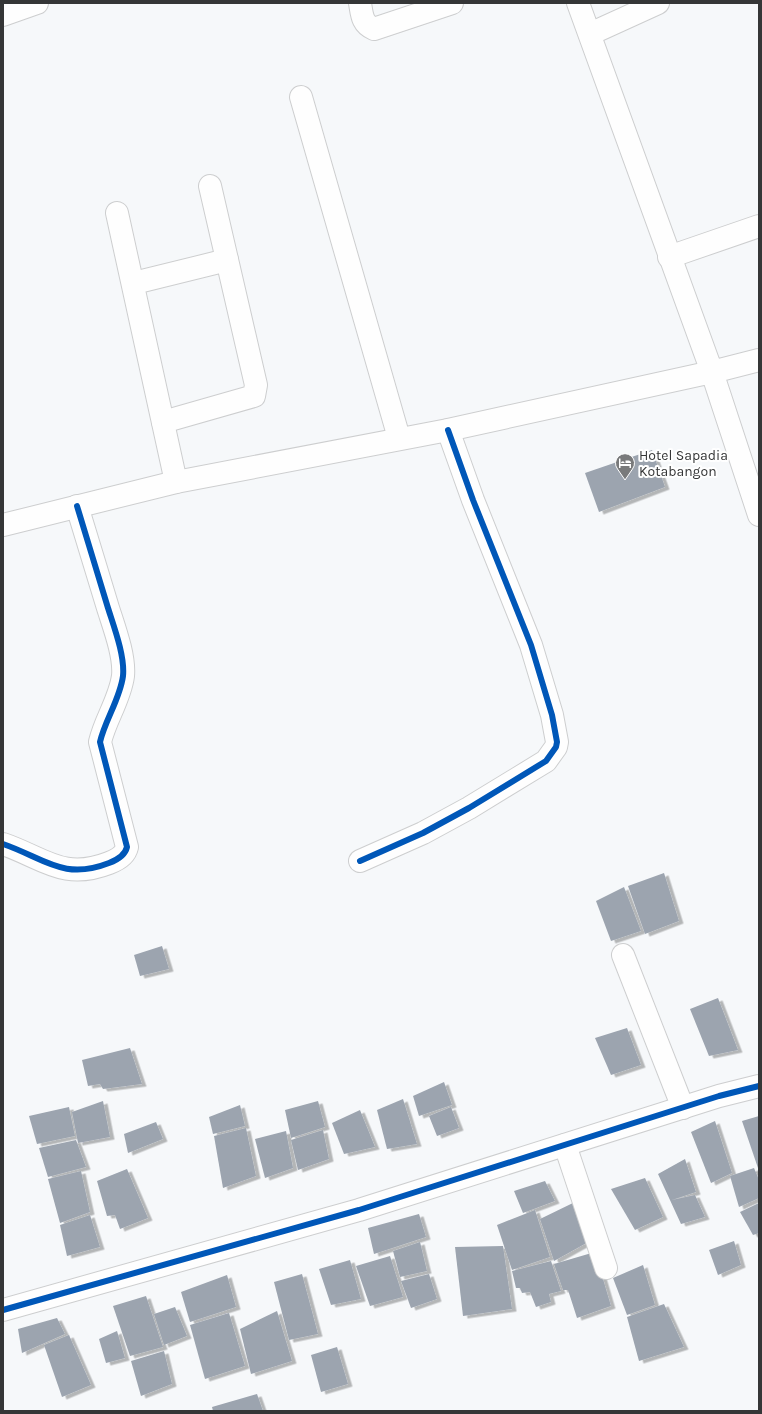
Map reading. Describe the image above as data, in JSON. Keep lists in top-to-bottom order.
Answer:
{
  "places": {
    "hotel": ["Hotel Sapadia Kotabangon"]
  }
}
